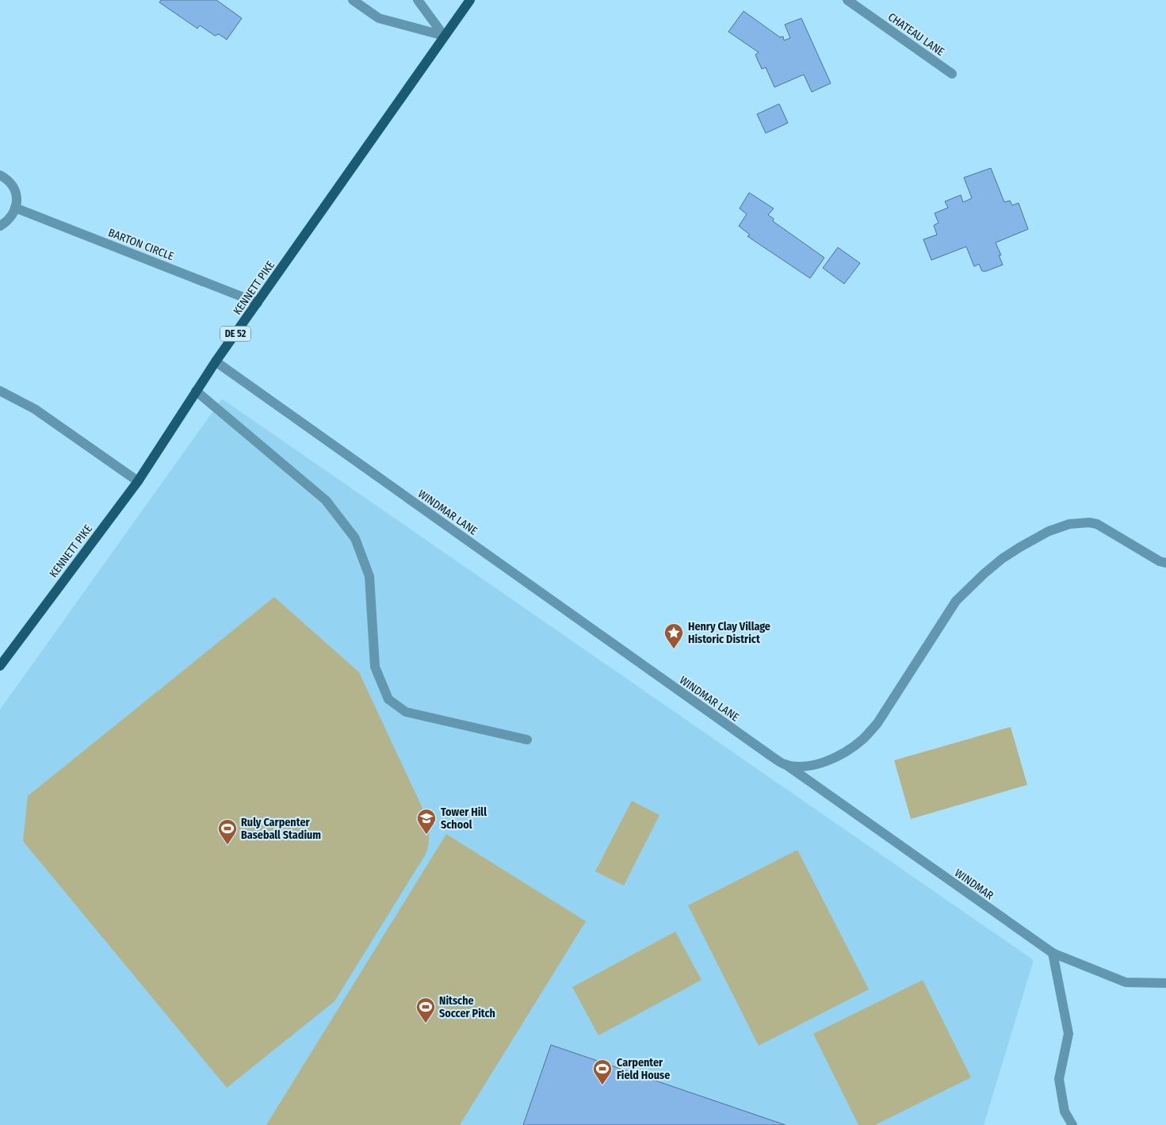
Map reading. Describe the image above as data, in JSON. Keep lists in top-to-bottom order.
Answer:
{
  "streets": {
    "main road": ["KENNETT PIKE", "DE 52"],
    "street": [
      "CHATEAU LANE",
      "BARTON CIRCLE",
      "WINDMAR LANE",
      "WINDMAR"
    ]
  },
  "crossings": [
    ["BARTON CIRCLE", "KENNETT PIKE"],
    ["KENNETT PIKE", "WINDMAR LANE"],
    ["WINDMAR LANE", "WINDMAR"]
  ],
  "places": {
    "place": ["Henry Clay Village Historic District"],
    "school or university": ["Tower Hill School"],
    "sports": ["Ruly Carpenter Baseball Stadium", "Nitsche Soccer Pitch", "Carpenter Field House"]
  }
}
